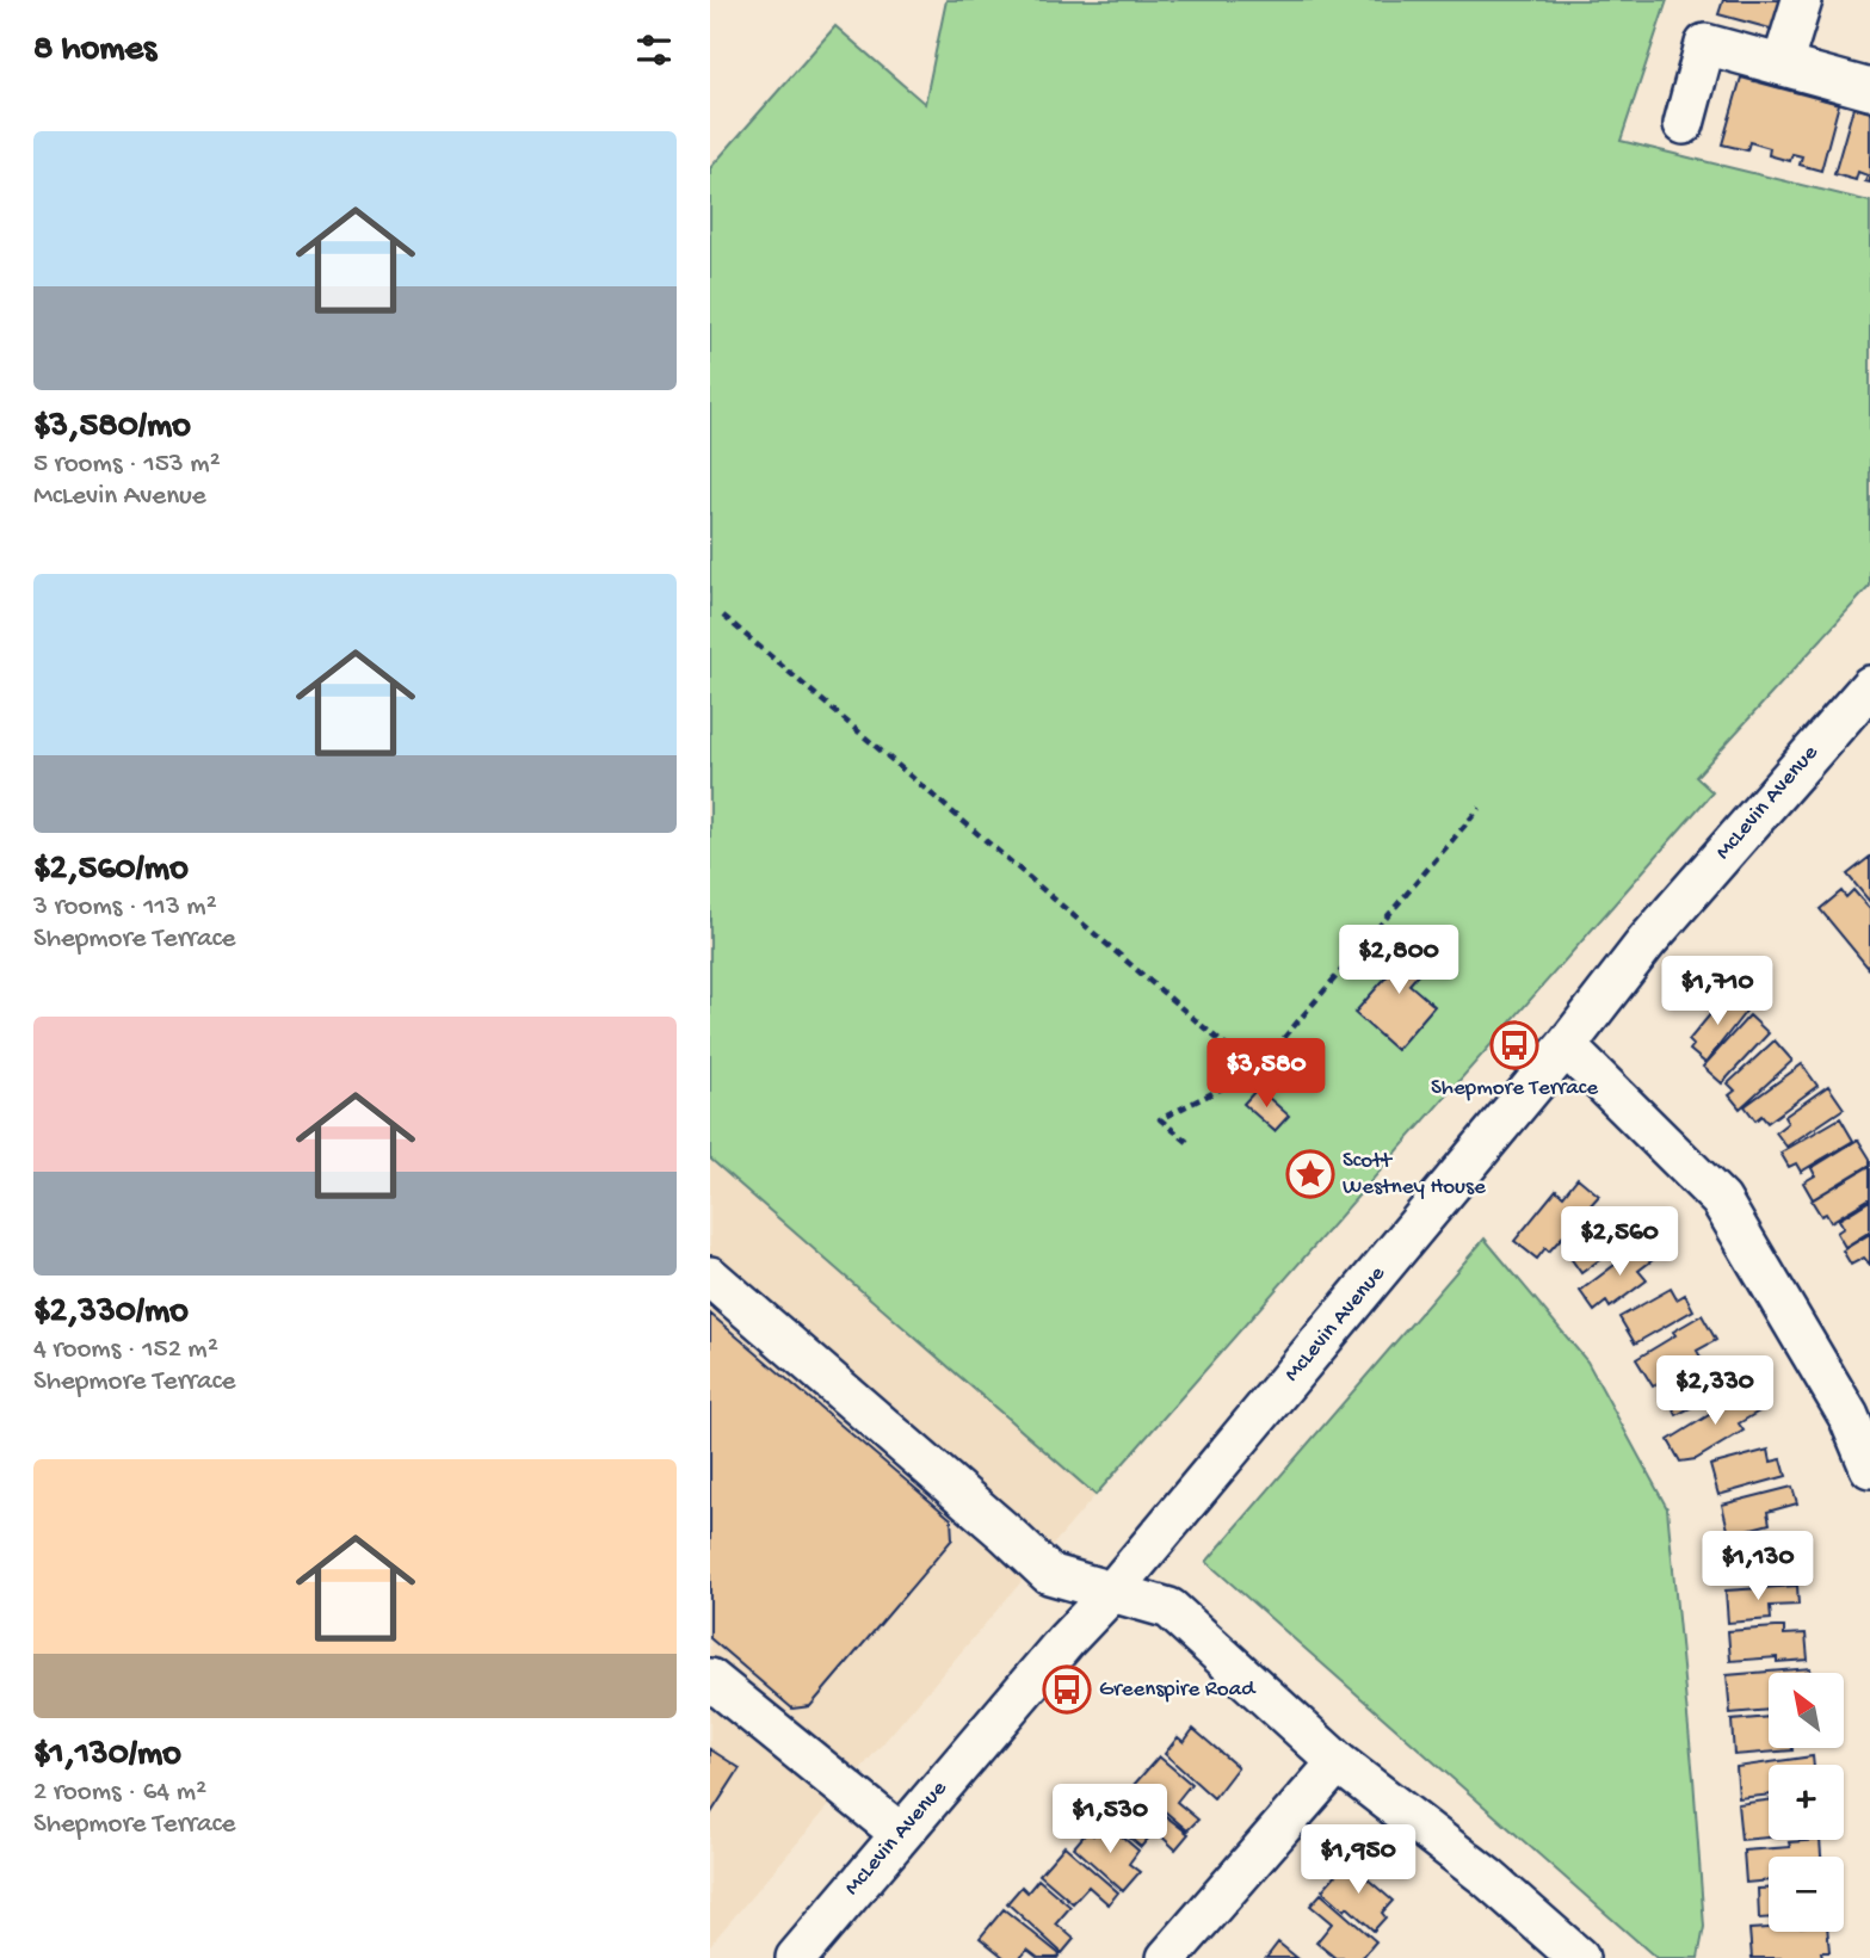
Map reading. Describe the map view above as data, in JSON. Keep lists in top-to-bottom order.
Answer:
{
  "streets": {
    "street": ["McLevin Avenue"]
  },
  "places": {
    "bus stop": ["Shepmore Terrace", "Greenspire Road"],
    "place": ["Scott Westney House"]
  },
  "north": "top left",
  "page": {
    "heading": "8 homes",
    "list": [
      {
        "name": "$3,580/mo",
        "note": "5 rooms · 153 m² · McLevin Avenue"
      },
      {
        "name": "$2,560/mo",
        "note": "3 rooms · 113 m² · Shepmore Terrace"
      },
      {
        "name": "$2,330/mo",
        "note": "4 rooms · 152 m² · Shepmore Terrace"
      },
      {
        "name": "$1,130/mo",
        "note": "2 rooms · 64 m² · Shepmore Terrace"
      }
    ],
    "price": [
      "$2,800",
      "$1,710",
      "$3,580",
      "$2,560",
      "$2,330",
      "$1,130",
      "$1,530",
      "$1,950"
    ],
    "map_buttons": ["+", "−"]
  }
}
